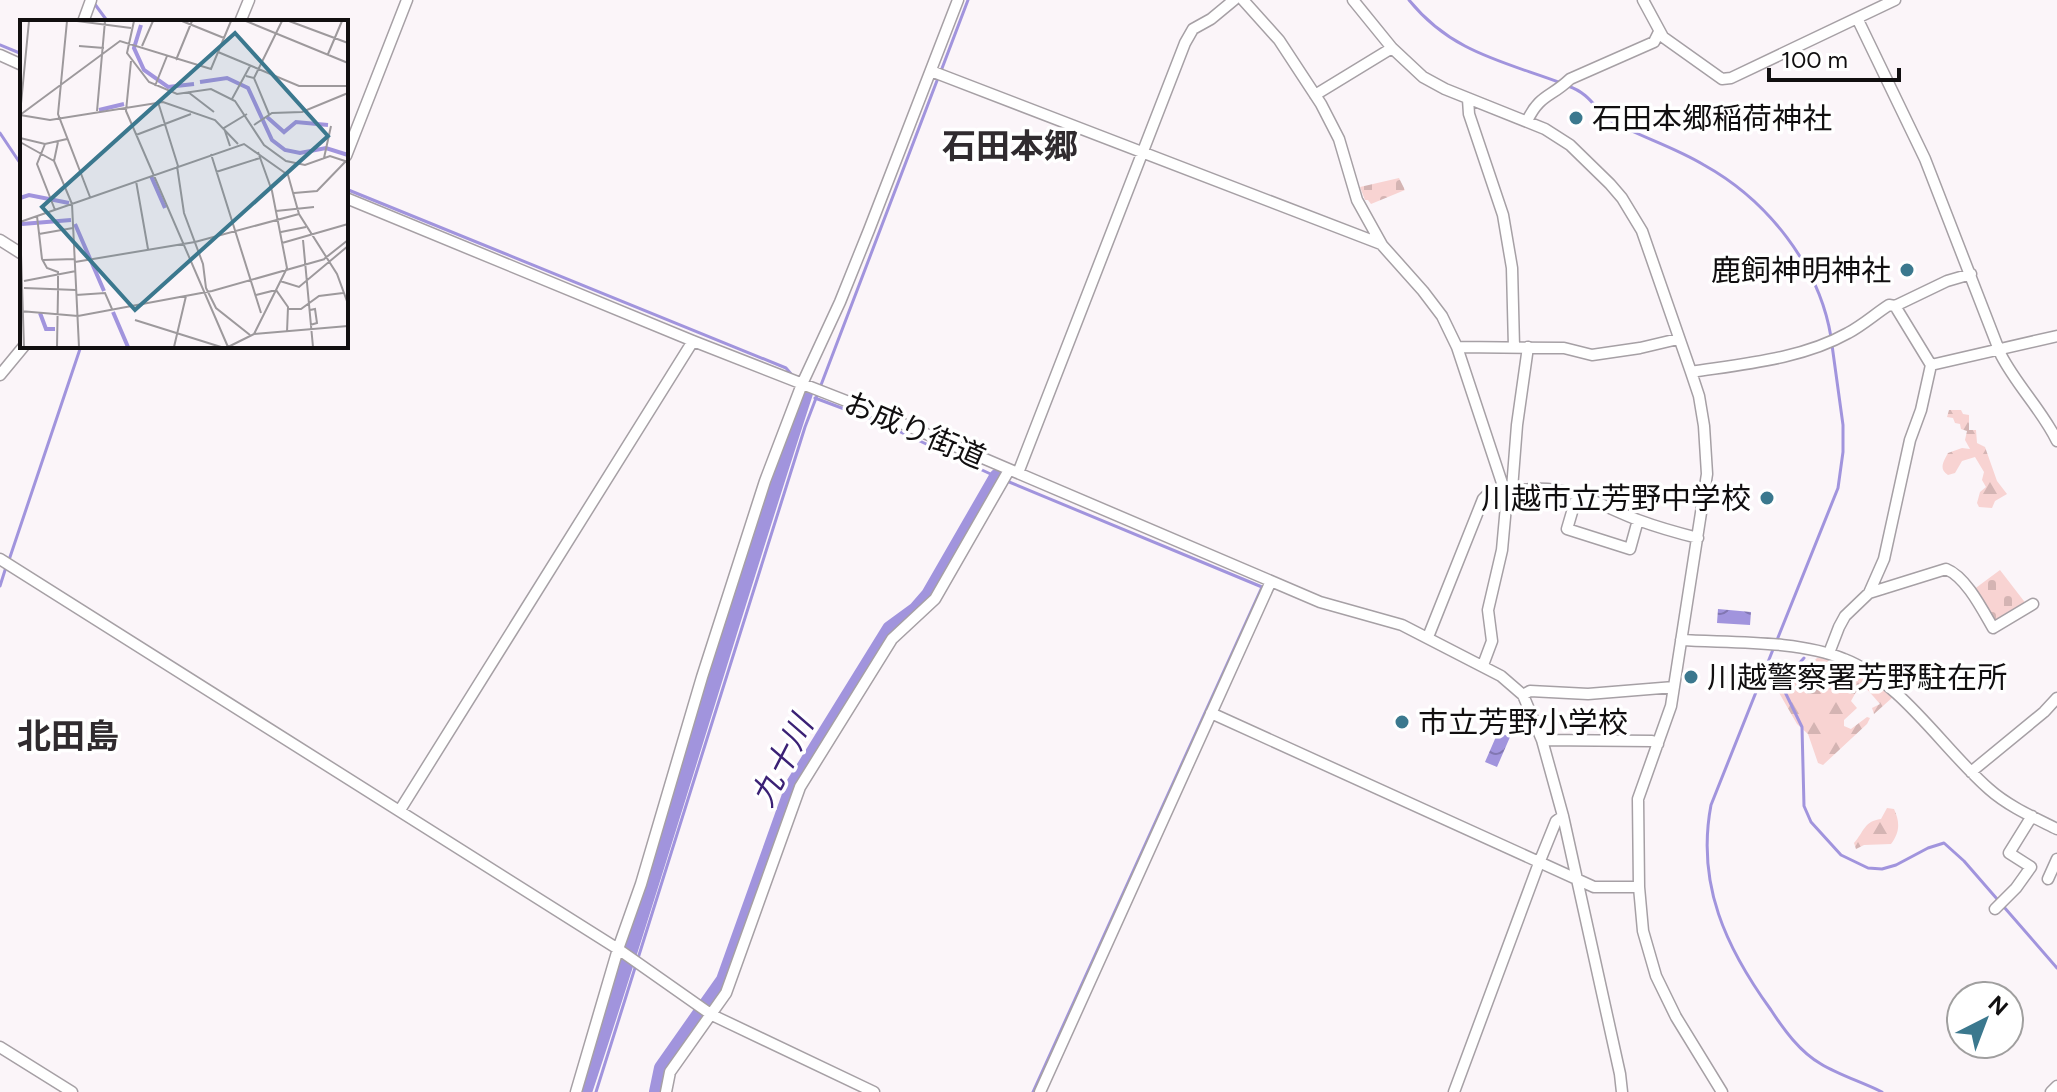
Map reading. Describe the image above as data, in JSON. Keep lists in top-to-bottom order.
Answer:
{
  "streets": {
    "street": ["お成り街道"]
  },
  "districts": ["石田本郷", "北田島"],
  "water": ["九十川"],
  "places": [
    "石田本郷稲荷神社",
    "鹿飼神明神社",
    "川越市立芳野中学校",
    "川越警察署芳野駐在所",
    "市立芳野小学校"
  ],
  "scale_bar": "100 m",
  "north": "top right"
}
